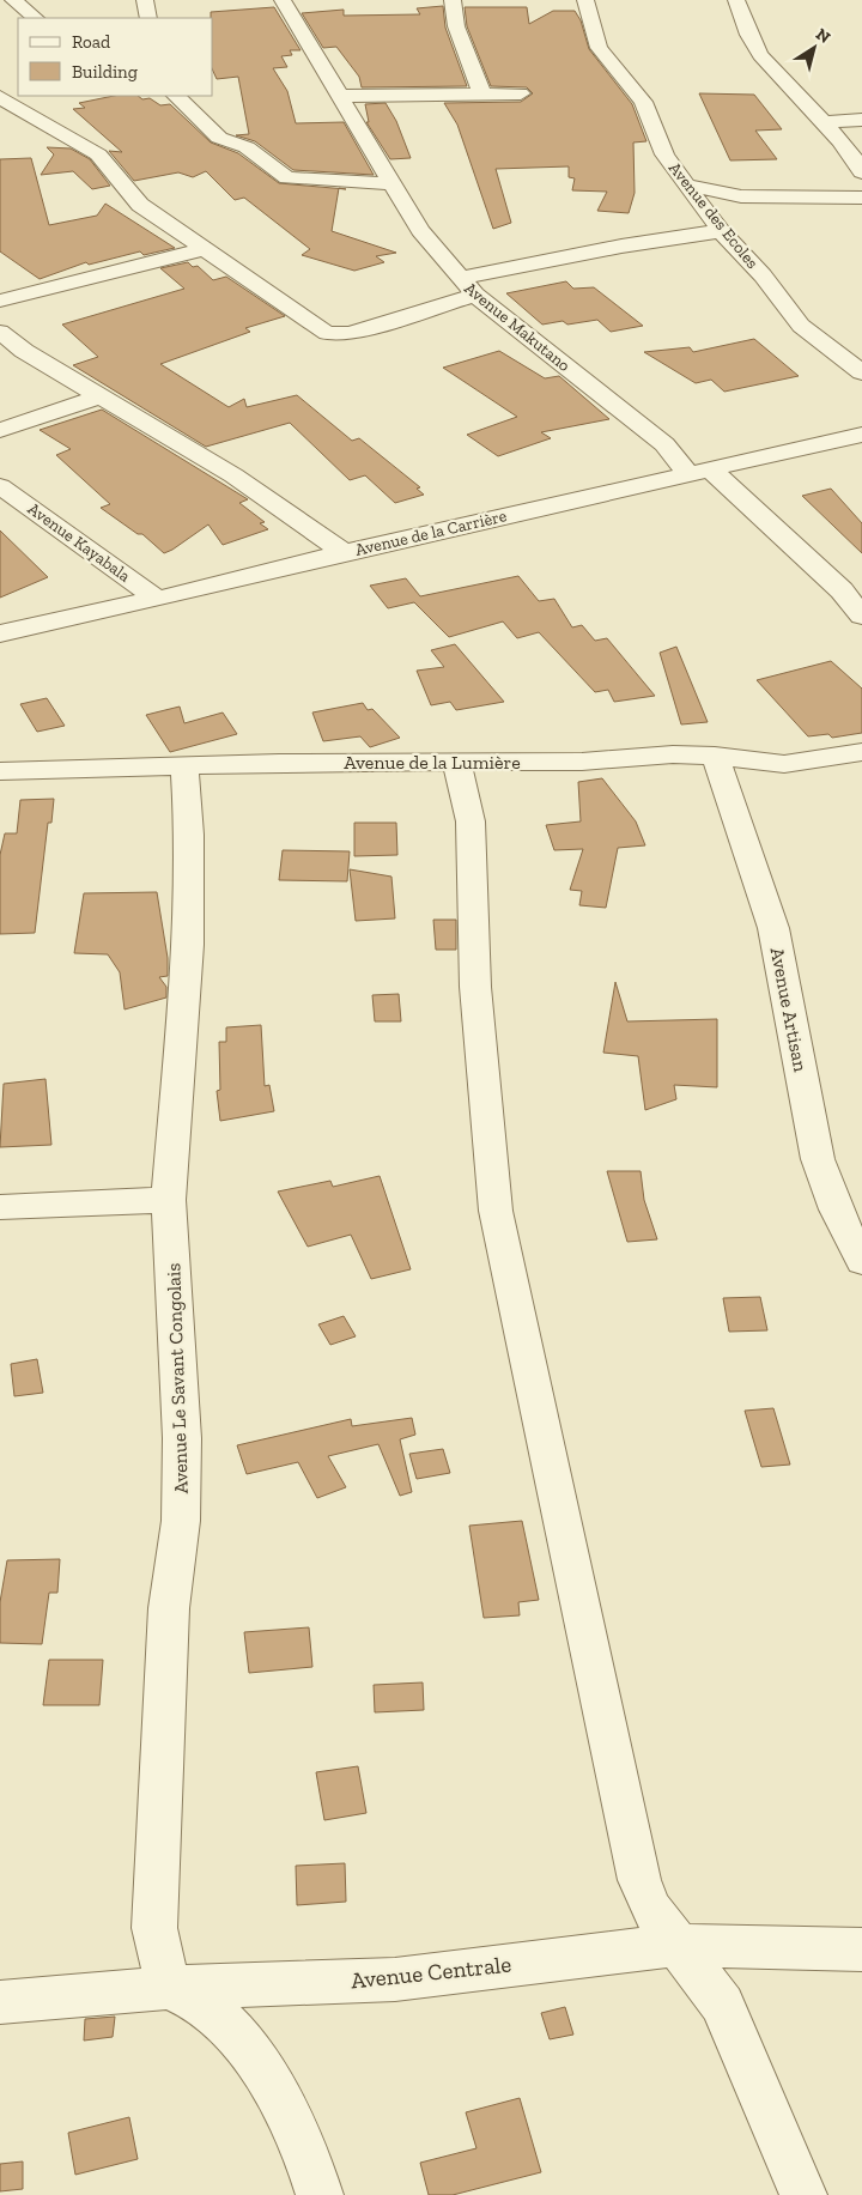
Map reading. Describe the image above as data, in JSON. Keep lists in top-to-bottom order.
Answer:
{
  "streets": {
    "street": [
      "Avenue des Ecoles",
      "Avenue Makutano",
      "Avenue de la Carrière",
      "Avenue Kayabala",
      "Avenue de la Lumière",
      "Avenue Artisan",
      "Avenue Le Savant Congolais",
      "Avenue Centrale"
    ]
  },
  "crossings": [
    ["Avenue Makutano", "Avenue de la Carrière"],
    ["Avenue de la Carrière", "Avenue Kayabala"],
    ["Avenue de la Lumière", "Avenue Artisan"],
    ["Avenue de la Lumière", "Avenue Le Savant Congolais"],
    ["Avenue Le Savant Congolais", "Avenue Centrale"]
  ],
  "legend": ["Road", "Building"],
  "north": "top right"
}
